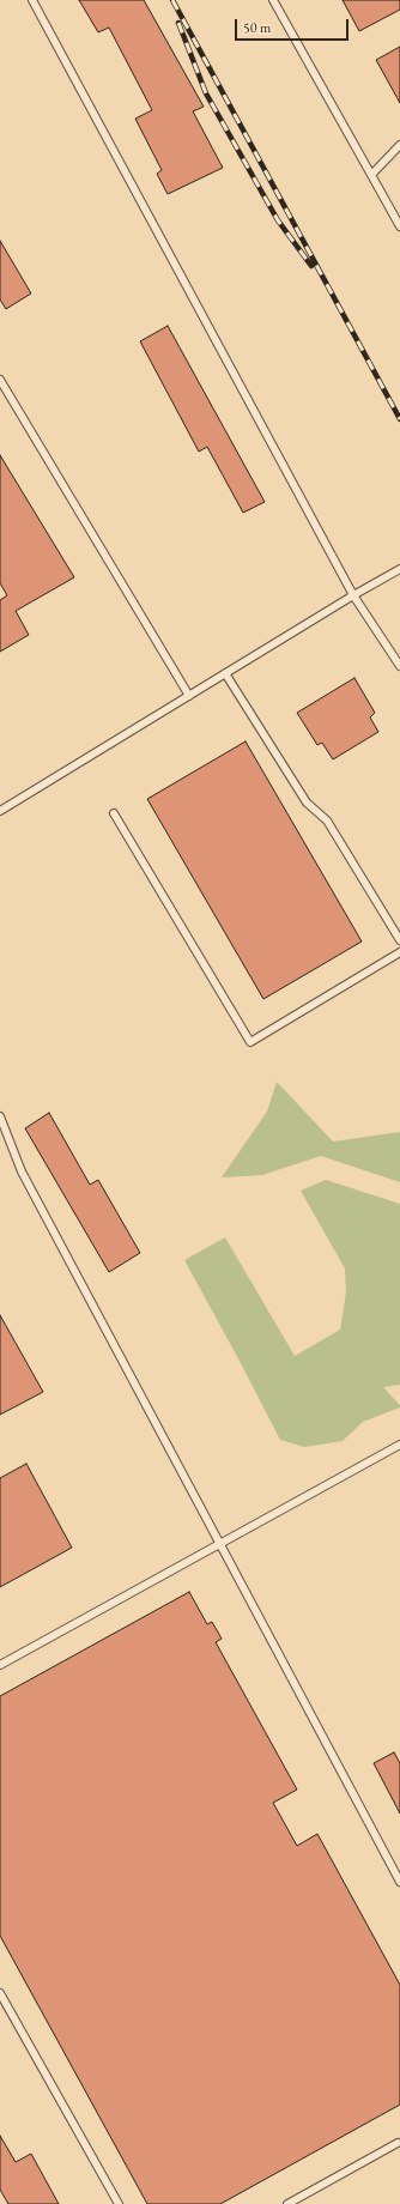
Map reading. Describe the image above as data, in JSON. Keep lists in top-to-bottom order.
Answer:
{
  "scale_bar": "50 m"
}
